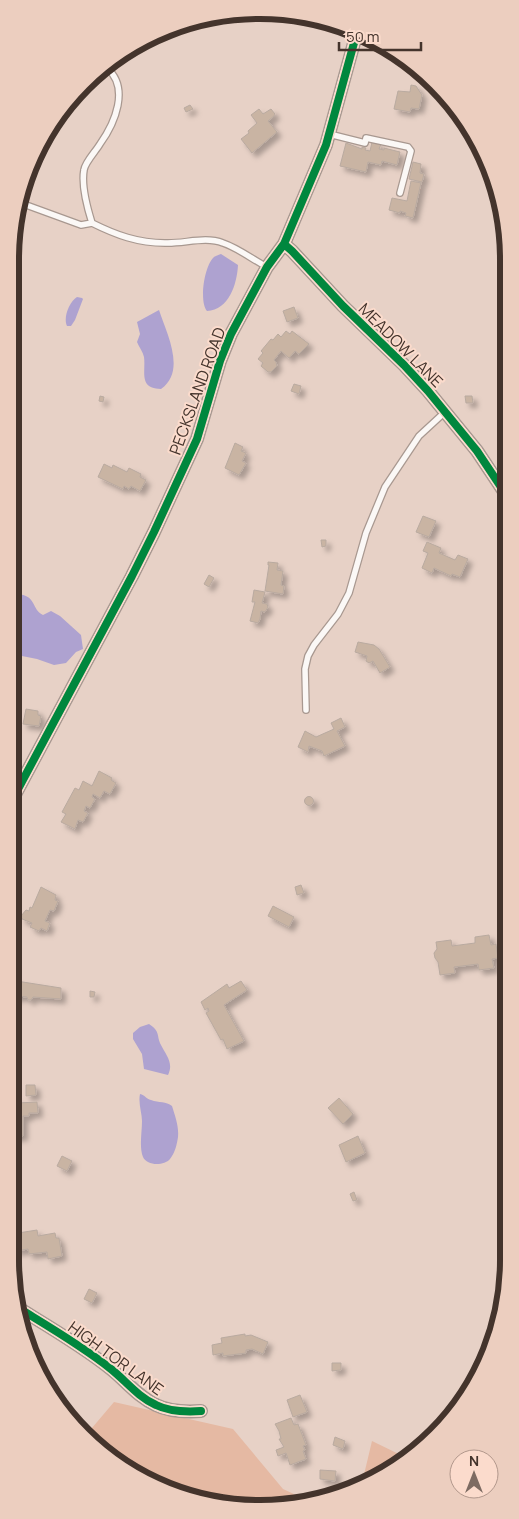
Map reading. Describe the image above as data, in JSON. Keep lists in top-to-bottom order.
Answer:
{
  "streets": {
    "street": ["MEADOW LANE", "PECKSLAND ROAD", "HIGH TOR LANE"]
  },
  "crossings": [
    ["MEADOW LANE", "PECKSLAND ROAD"]
  ],
  "scale_bar": "50 m",
  "north": "top"
}
